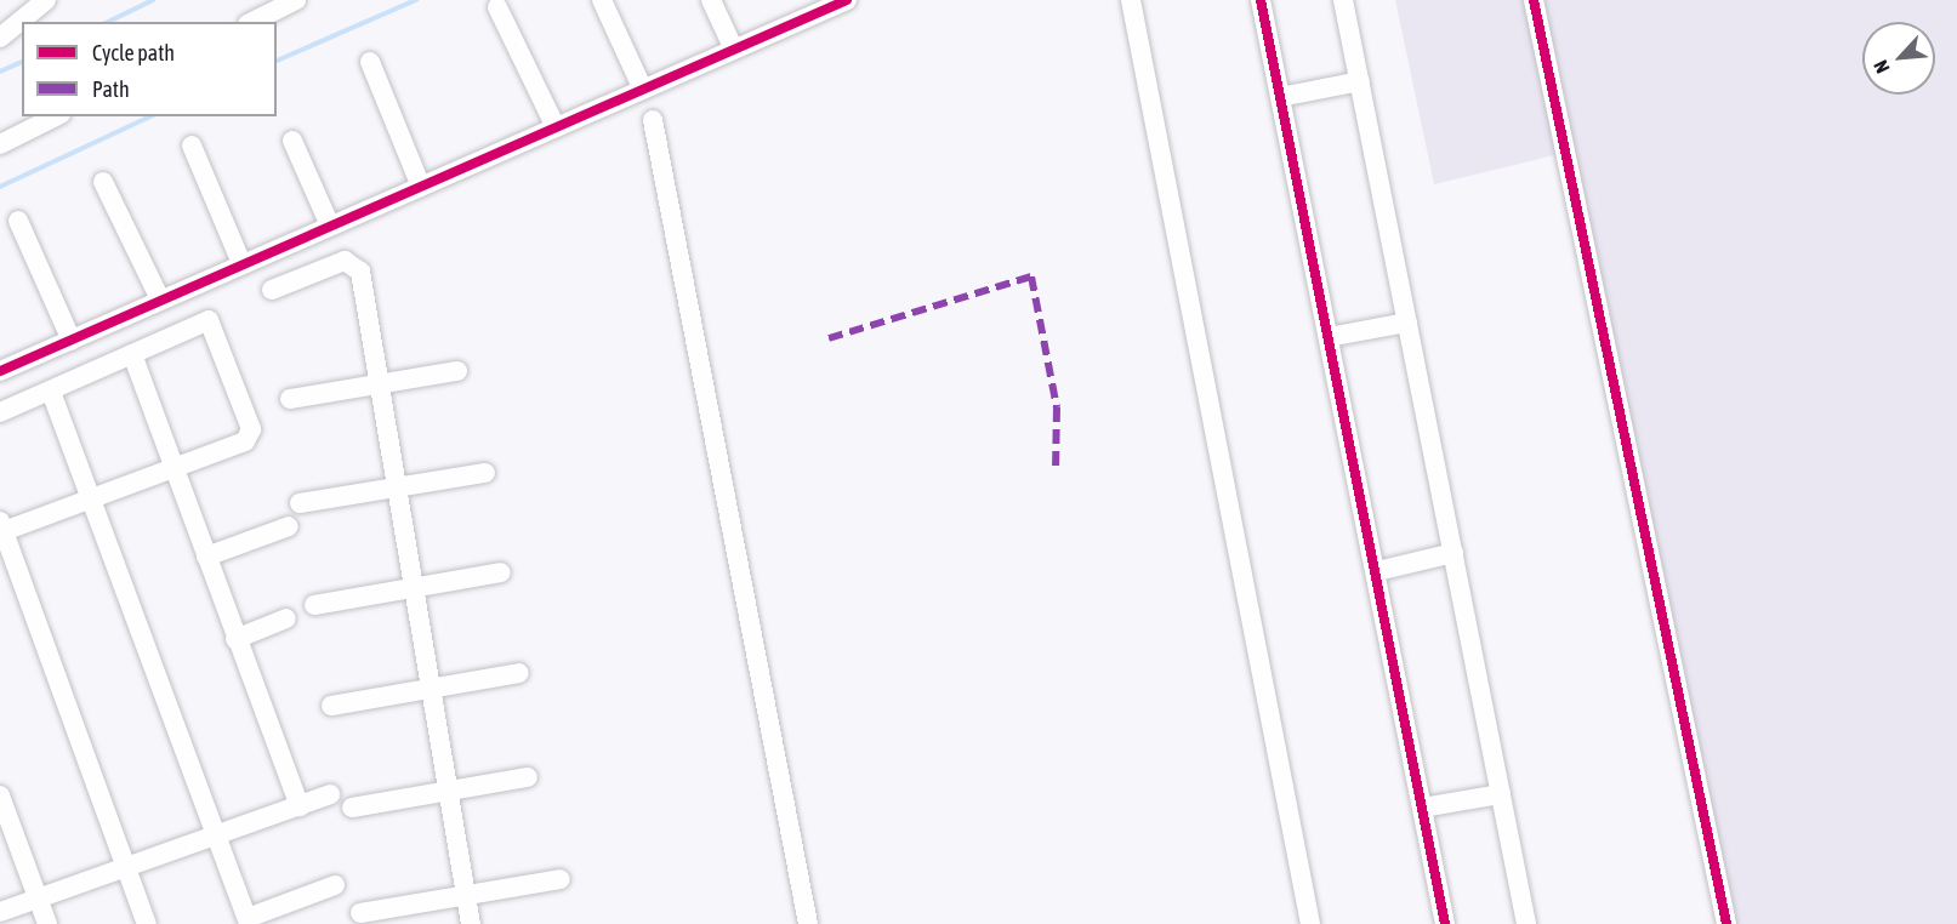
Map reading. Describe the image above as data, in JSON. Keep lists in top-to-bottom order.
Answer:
{
  "legend": ["Cycle path", "Path"],
  "north": "bottom left"
}
